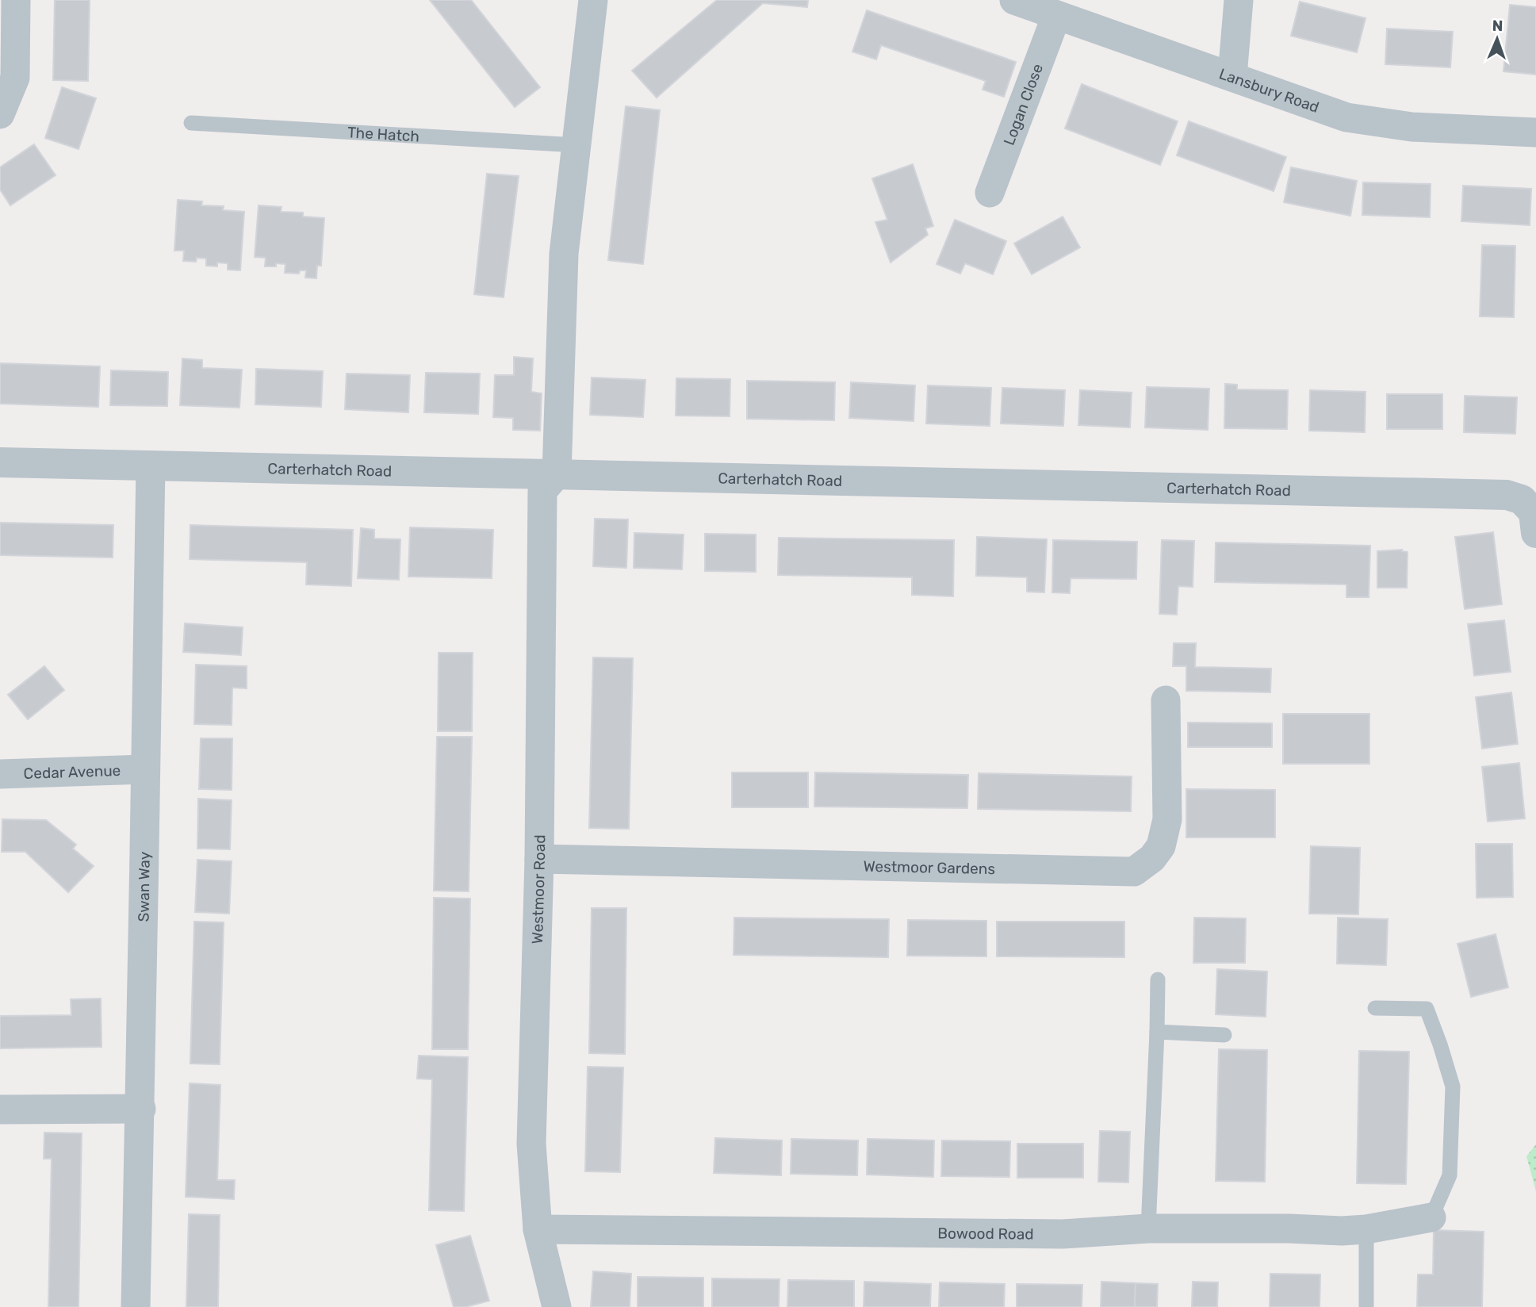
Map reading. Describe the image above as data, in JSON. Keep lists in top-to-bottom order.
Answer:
{
  "streets": {
    "street": [
      "Lansbury Road",
      "Logan Close",
      "Carterhatch Road",
      "Cedar Avenue",
      "Westmoor Gardens",
      "Swan Way",
      "Westmoor Road",
      "Bowood Road"
    ],
    "lane": ["The Hatch"]
  },
  "crossings": [
    ["Lansbury Road", "Logan Close"],
    ["Carterhatch Road", "Swan Way"],
    ["Carterhatch Road", "Westmoor Road"],
    ["Cedar Avenue", "Swan Way"],
    ["Westmoor Gardens", "Westmoor Road"],
    ["Westmoor Road", "Bowood Road"]
  ],
  "north": "top"
}
